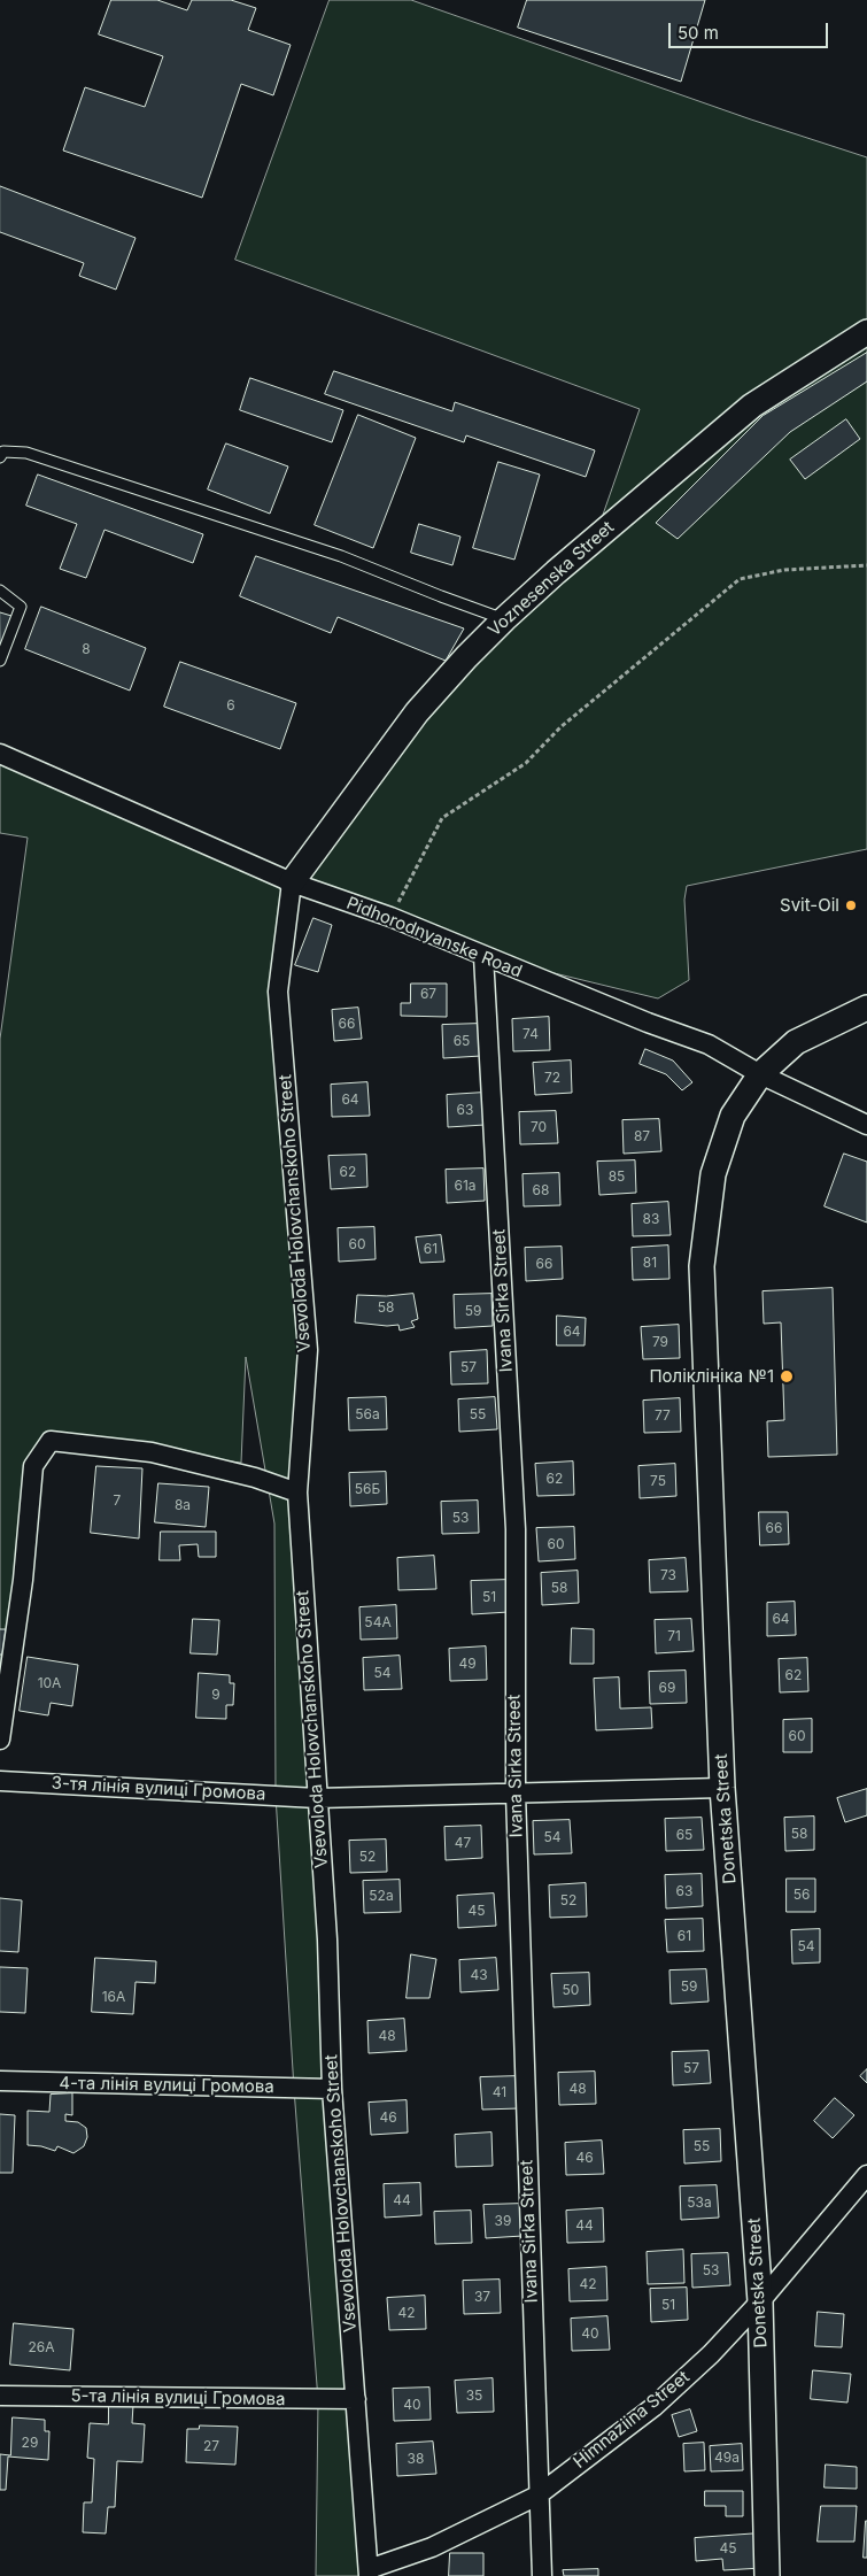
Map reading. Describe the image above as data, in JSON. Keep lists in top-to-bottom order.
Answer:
{
  "streets": {
    "street": [
      "Voznesenska Street",
      "Pidhorodnyanske Road",
      "Vsevoloda Holovchanskoho Street",
      "Ivana Sirka Street",
      "3-тя лінія вулиці Громова",
      "Donetska Street",
      "4-та лінія вулиці Громова",
      "5-та лінія вулиці Громова",
      "Himnaziina Street"
    ]
  },
  "crossings": [
    ["Voznesenska Street", "Pidhorodnyanske Road"],
    ["Voznesenska Street", "Vsevoloda Holovchanskoho Street"],
    ["Pidhorodnyanske Road", "Vsevoloda Holovchanskoho Street"],
    ["Pidhorodnyanske Road", "Ivana Sirka Street"],
    ["Pidhorodnyanske Road", "Donetska Street"],
    ["Vsevoloda Holovchanskoho Street", "3-тя лінія вулиці Громова"],
    ["Vsevoloda Holovchanskoho Street", "4-та лінія вулиці Громова"],
    ["Vsevoloda Holovchanskoho Street", "5-та лінія вулиці Громова"],
    ["Vsevoloda Holovchanskoho Street", "Himnaziina Street"],
    ["Ivana Sirka Street", "3-тя лінія вулиці Громова"],
    ["Ivana Sirka Street", "Himnaziina Street"],
    ["3-тя лінія вулиці Громова", "Donetska Street"],
    ["Donetska Street", "Himnaziina Street"]
  ],
  "places": ["Svit-Oil", "Поліклініка №1"],
  "house_numbers": [
    "8",
    "6",
    "67",
    "66",
    "74",
    "65",
    "72",
    "64",
    "63",
    "70",
    "87",
    "62",
    "85",
    "61а",
    "68",
    "83",
    "60",
    "61",
    "81",
    "66",
    "58",
    "59",
    "64",
    "79",
    "57",
    "56а",
    "55",
    "77",
    "62",
    "75",
    "56Б",
    "7",
    "8а",
    "53",
    "66",
    "60",
    "73",
    "58",
    "51",
    "64",
    "54А",
    "71",
    "49",
    "54",
    "62",
    "10А",
    "69",
    "9",
    "60",
    "58",
    "65",
    "54",
    "47",
    "52",
    "63",
    "56",
    "52а",
    "52",
    "45",
    "61",
    "54",
    "43",
    "59",
    "50",
    "16А",
    "48",
    "57",
    "48",
    "41",
    "46",
    "55",
    "46",
    "44",
    "53а",
    "39",
    "44",
    "53",
    "42",
    "37",
    "51",
    "42",
    "40",
    "26А",
    "35",
    "40",
    "29",
    "27",
    "49а",
    "38",
    "45"
  ],
  "scale_bar": "50 m"
}
